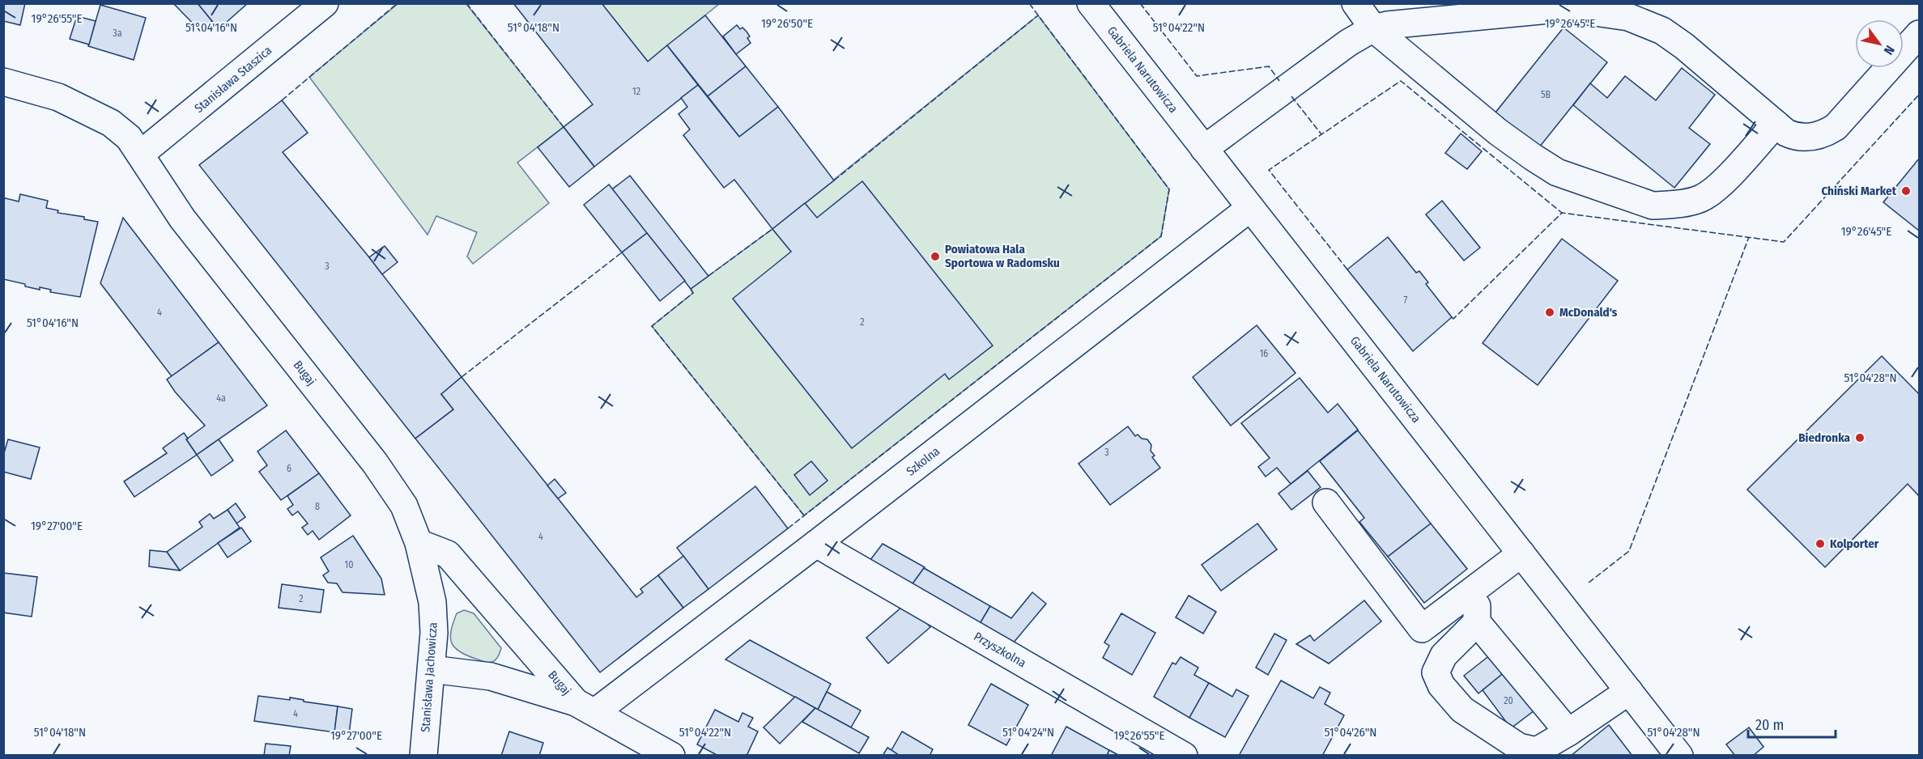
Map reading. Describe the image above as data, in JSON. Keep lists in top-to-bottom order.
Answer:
{
  "streets": {
    "street": [
      "Gabriela Narutowicza",
      "Stanisława Staszica",
      "Bugaj",
      "Szkolna",
      "Przyszkolna",
      "Stanisława Jachowicza"
    ]
  },
  "crossings": [
    ["Gabriela Narutowicza", "Szkolna"],
    ["Stanisława Staszica", "Bugaj"],
    ["Bugaj", "Szkolna"],
    ["Bugaj", "Stanisława Jachowicza"],
    ["Szkolna", "Przyszkolna"]
  ],
  "places": [
    "Chiński Market",
    "Powiatowa Hala Sportowa w Radomsku",
    "McDonald's",
    "Biedronka",
    "Kolporter"
  ],
  "house_numbers": [
    "3a",
    "12",
    "5B",
    "3",
    "7",
    "4",
    "2",
    "16",
    "4a",
    "3",
    "6",
    "8",
    "4",
    "10",
    "2",
    "20",
    "4"
  ],
  "scale_bar": "20 m",
  "north": "bottom right",
  "coordinates": [
    "19°26'55\"E",
    "19°26'50\"E",
    "19°26'45\"E",
    "51°04'16\"N",
    "51°04'18\"N",
    "51°04'22\"N",
    "51°04'28\"N",
    "19°27'00\"E",
    "51°04'24\"N",
    "51°04'26\"N"
  ]
}
